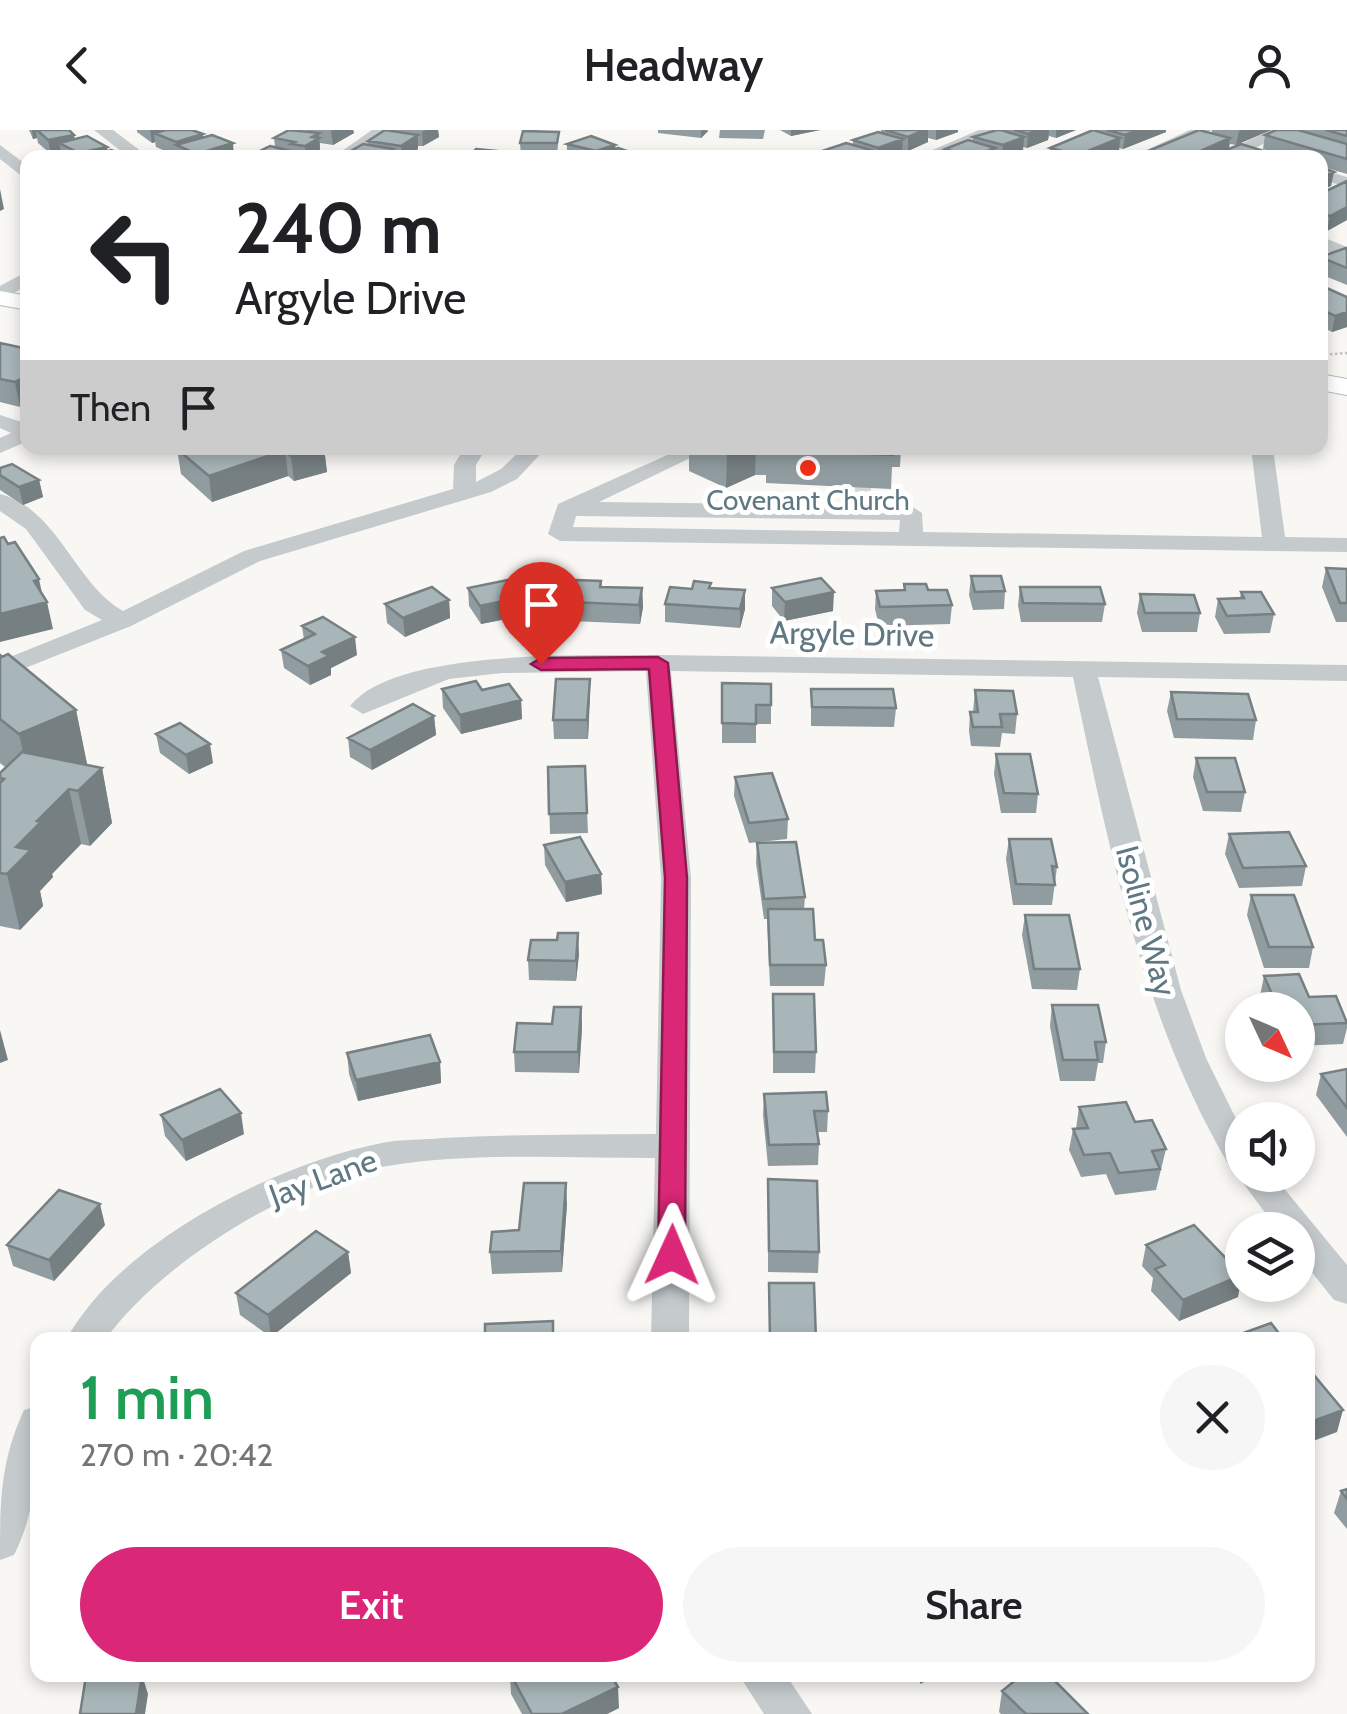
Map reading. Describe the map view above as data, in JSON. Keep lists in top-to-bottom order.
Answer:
{
  "streets": {
    "street": ["Argyle Drive", "Isoline Way", "Jay Lane"]
  },
  "crossings": [
    ["Argyle Drive", "Isoline Way"]
  ],
  "places": ["Covenant Church"],
  "north": "bottom right",
  "page": {
    "header": "Headway",
    "turn": ["240 m", "Argyle Drive"],
    "then": "Then",
    "heading": ["1 min", "270 m · 20:42"],
    "buttons": ["Exit", "Share"]
  }
}
